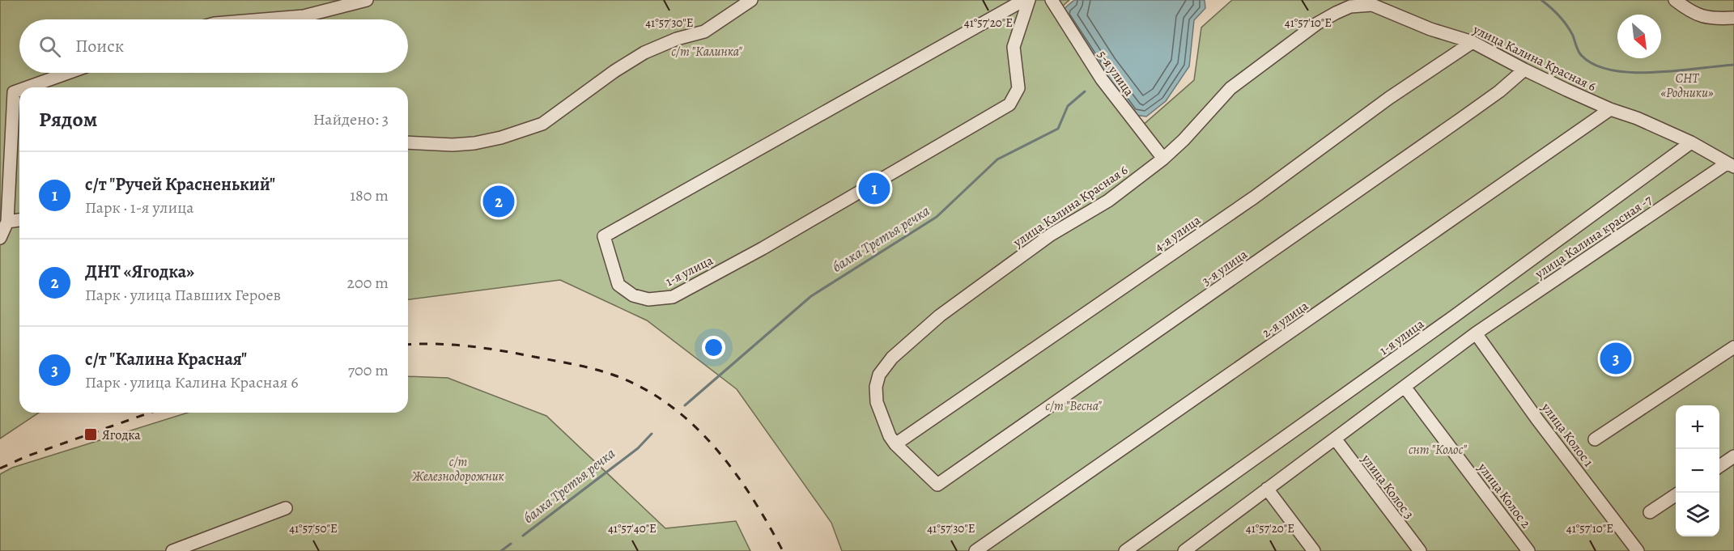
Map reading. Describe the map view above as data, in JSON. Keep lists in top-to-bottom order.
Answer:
{
  "streets": {
    "street": [
      "улица Калина Красная 6",
      "5-я улица",
      "4-я улица",
      "улица Калина красная -7",
      "3-я улица",
      "1-я улица",
      "2-я улица",
      "улица Колос 1",
      "улица Колос 3",
      "улица Колос 2"
    ]
  },
  "crossings": [
    ["улица Калина Красная 6", "5-я улица"],
    ["улица Калина Красная 6", "4-я улица"],
    ["улица Калина Красная 6", "улица Калина красная -7"],
    ["улица Калина Красная 6", "3-я улица"],
    ["улица Калина Красная 6", "1-я улица"],
    ["улица Калина Красная 6", "2-я улица"],
    ["4-я улица", "3-я улица"],
    ["улица Калина красная -7", "улица Колос 1"]
  ],
  "water": ["балка Третья речка"],
  "parks": [
    "с/т \"Калинка\"",
    "СНТ «Родники»",
    "с/т \"Весна\"",
    "снт \"Колос\"",
    "с/т Железнодорожник"
  ],
  "places": {
    "transit": ["Ягодка"]
  },
  "north": "bottom right",
  "page": {
    "search": "Поиск",
    "heading": ["Рядом", "Найдено: 3"],
    "list": [
      {
        "mark": "1",
        "name": "с/т \"Ручей Красненький\"",
        "note": "Парк · 1-я улица",
        "value": "180 m"
      },
      {
        "mark": "2",
        "name": "ДНТ «Ягодка»",
        "note": "Парк · улица Павших Героев",
        "value": "200 m"
      },
      {
        "mark": "3",
        "name": "с/т \"Калина Красная\"",
        "note": "Парк · улица Калина Красная 6",
        "value": "700 m"
      }
    ],
    "pins": ["1", "2", "3"],
    "map_buttons": ["+", "−"]
  },
  "coordinates": [
    "41°57'30\"E",
    "41°57'20\"E",
    "41°57'10\"E",
    "41°57'50\"E",
    "41°57'40\"E"
  ]
}
